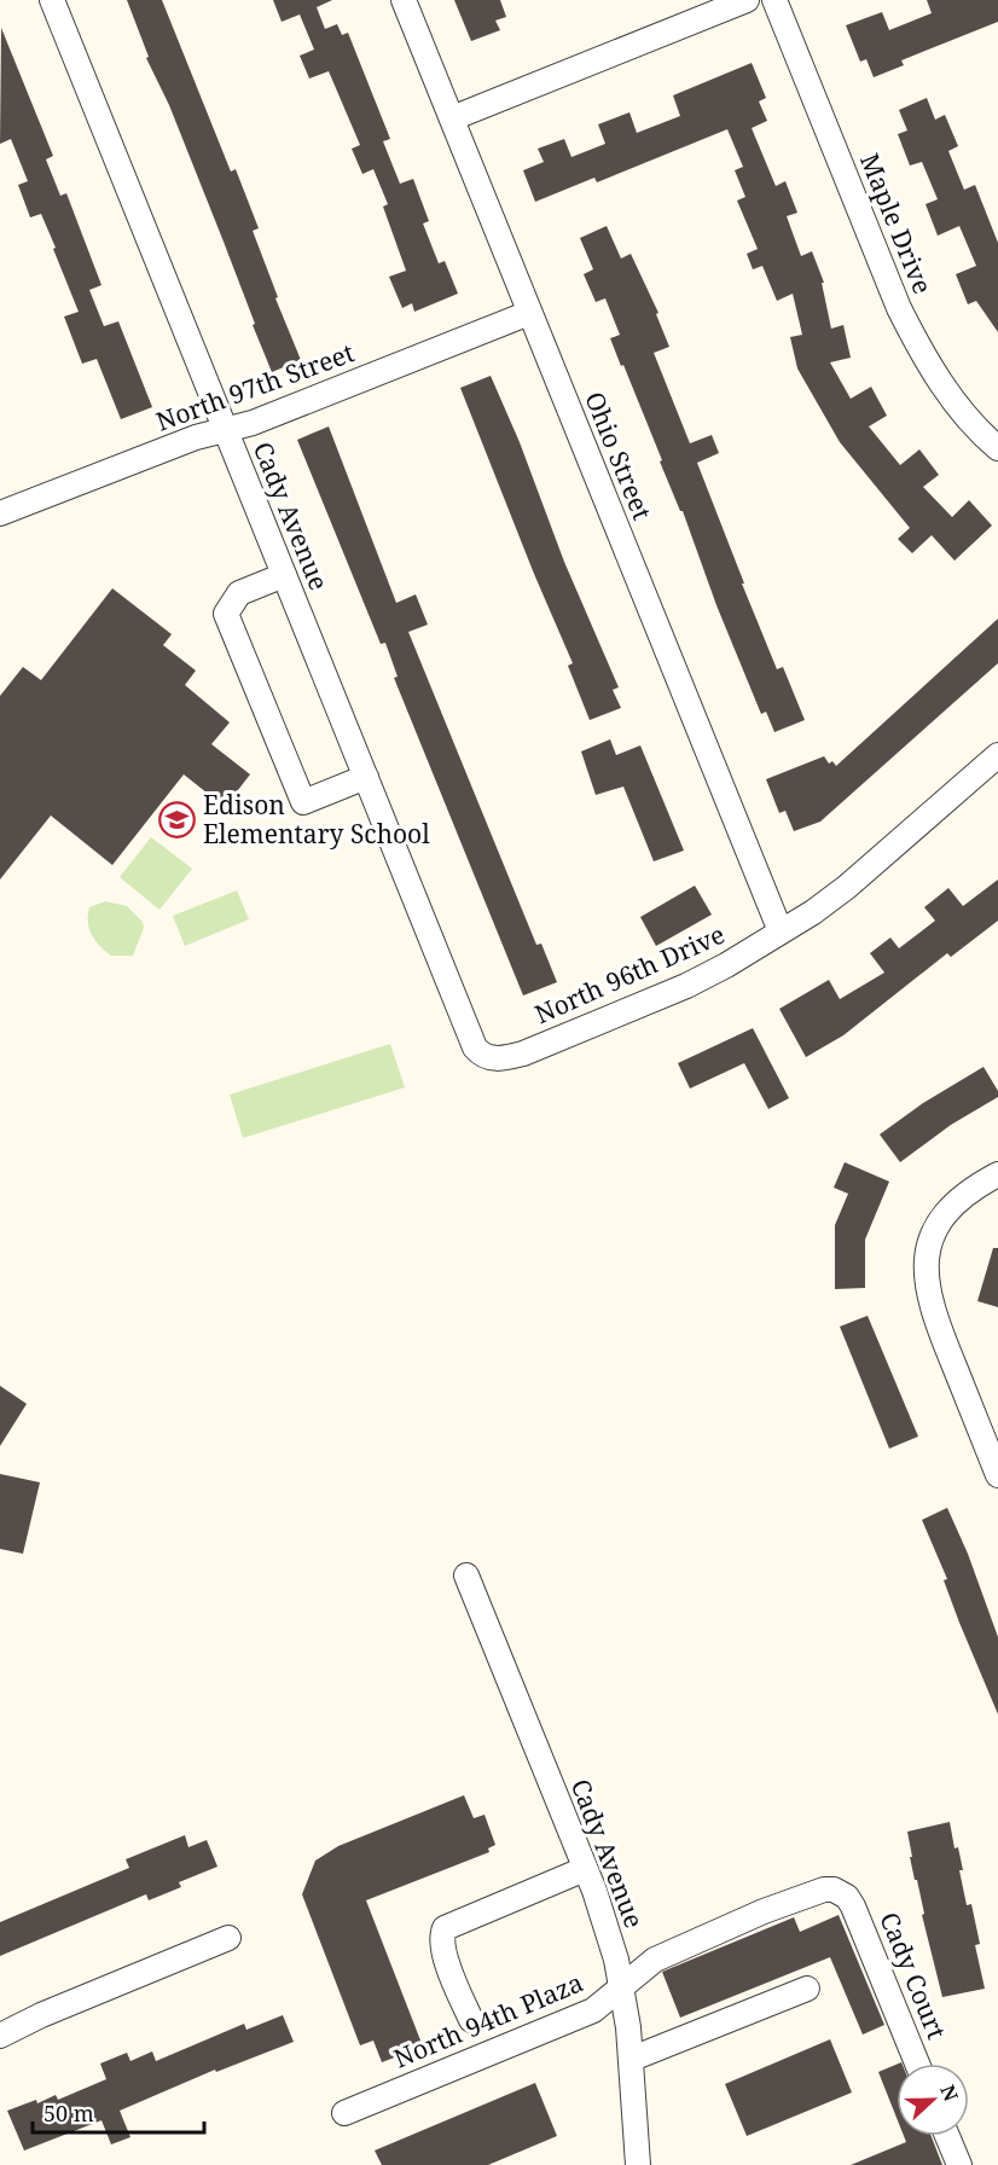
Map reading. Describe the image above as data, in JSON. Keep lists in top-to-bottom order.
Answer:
{
  "streets": {
    "street": [
      "Maple Drive",
      "North 97th Street",
      "Ohio Street",
      "Cady Avenue",
      "North 96th Drive",
      "Cady Court",
      "North 94th Plaza"
    ]
  },
  "crossings": [
    ["North 97th Street", "Ohio Street"],
    ["North 97th Street", "Cady Avenue"],
    ["Ohio Street", "North 96th Drive"],
    ["Cady Avenue", "North 96th Drive"],
    ["Cady Avenue", "North 94th Plaza"],
    ["Cady Court", "North 94th Plaza"]
  ],
  "places": {
    "school or university": ["Edison Elementary School"]
  },
  "scale_bar": "50 m",
  "north": "right"
}
